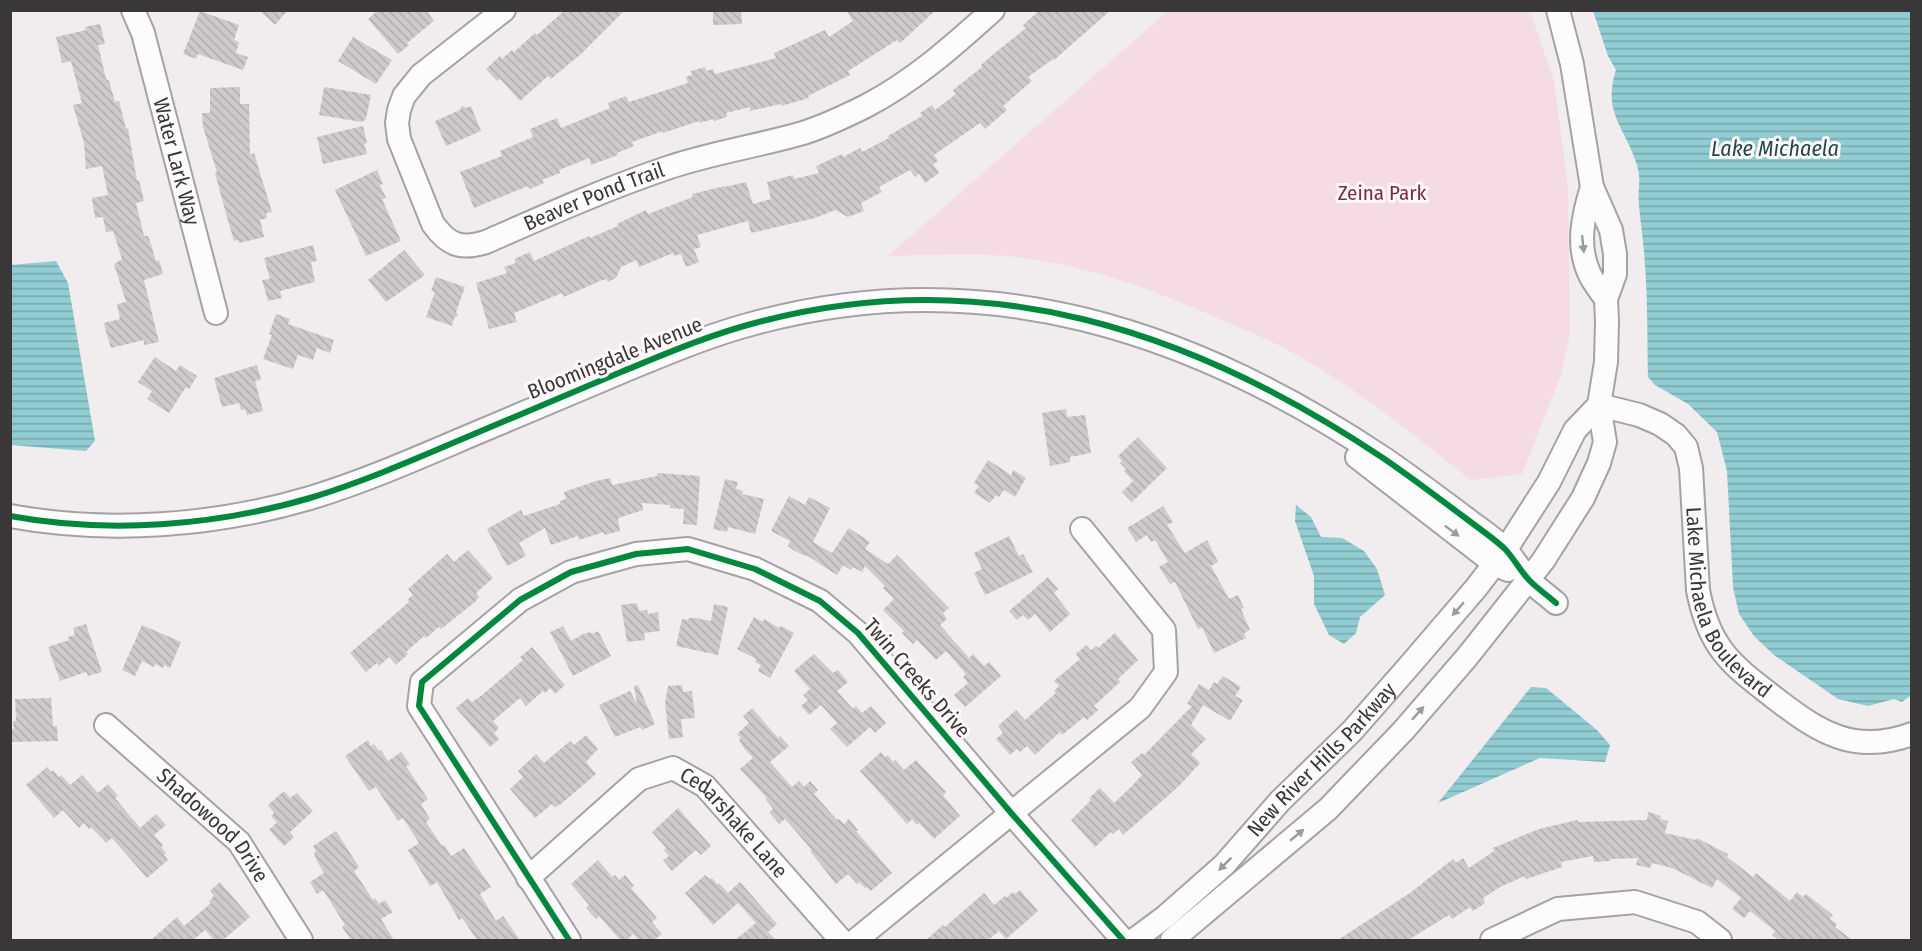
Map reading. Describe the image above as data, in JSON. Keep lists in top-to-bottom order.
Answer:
{
  "streets": {
    "street": [
      "Water Lark Way",
      "Beaver Pond Trail",
      "Bloomingdale Avenue",
      "Lake Michaela Boulevard",
      "Twin Creeks Drive",
      "New River Hills Parkway",
      "Cedarshake Lane",
      "Shadowood Drive"
    ]
  },
  "crossings": [
    ["Bloomingdale Avenue", "New River Hills Parkway"],
    ["Twin Creeks Drive", "Cedarshake Lane"]
  ],
  "water": ["Lake Michaela"],
  "parks": ["Zeina Park"]
}
